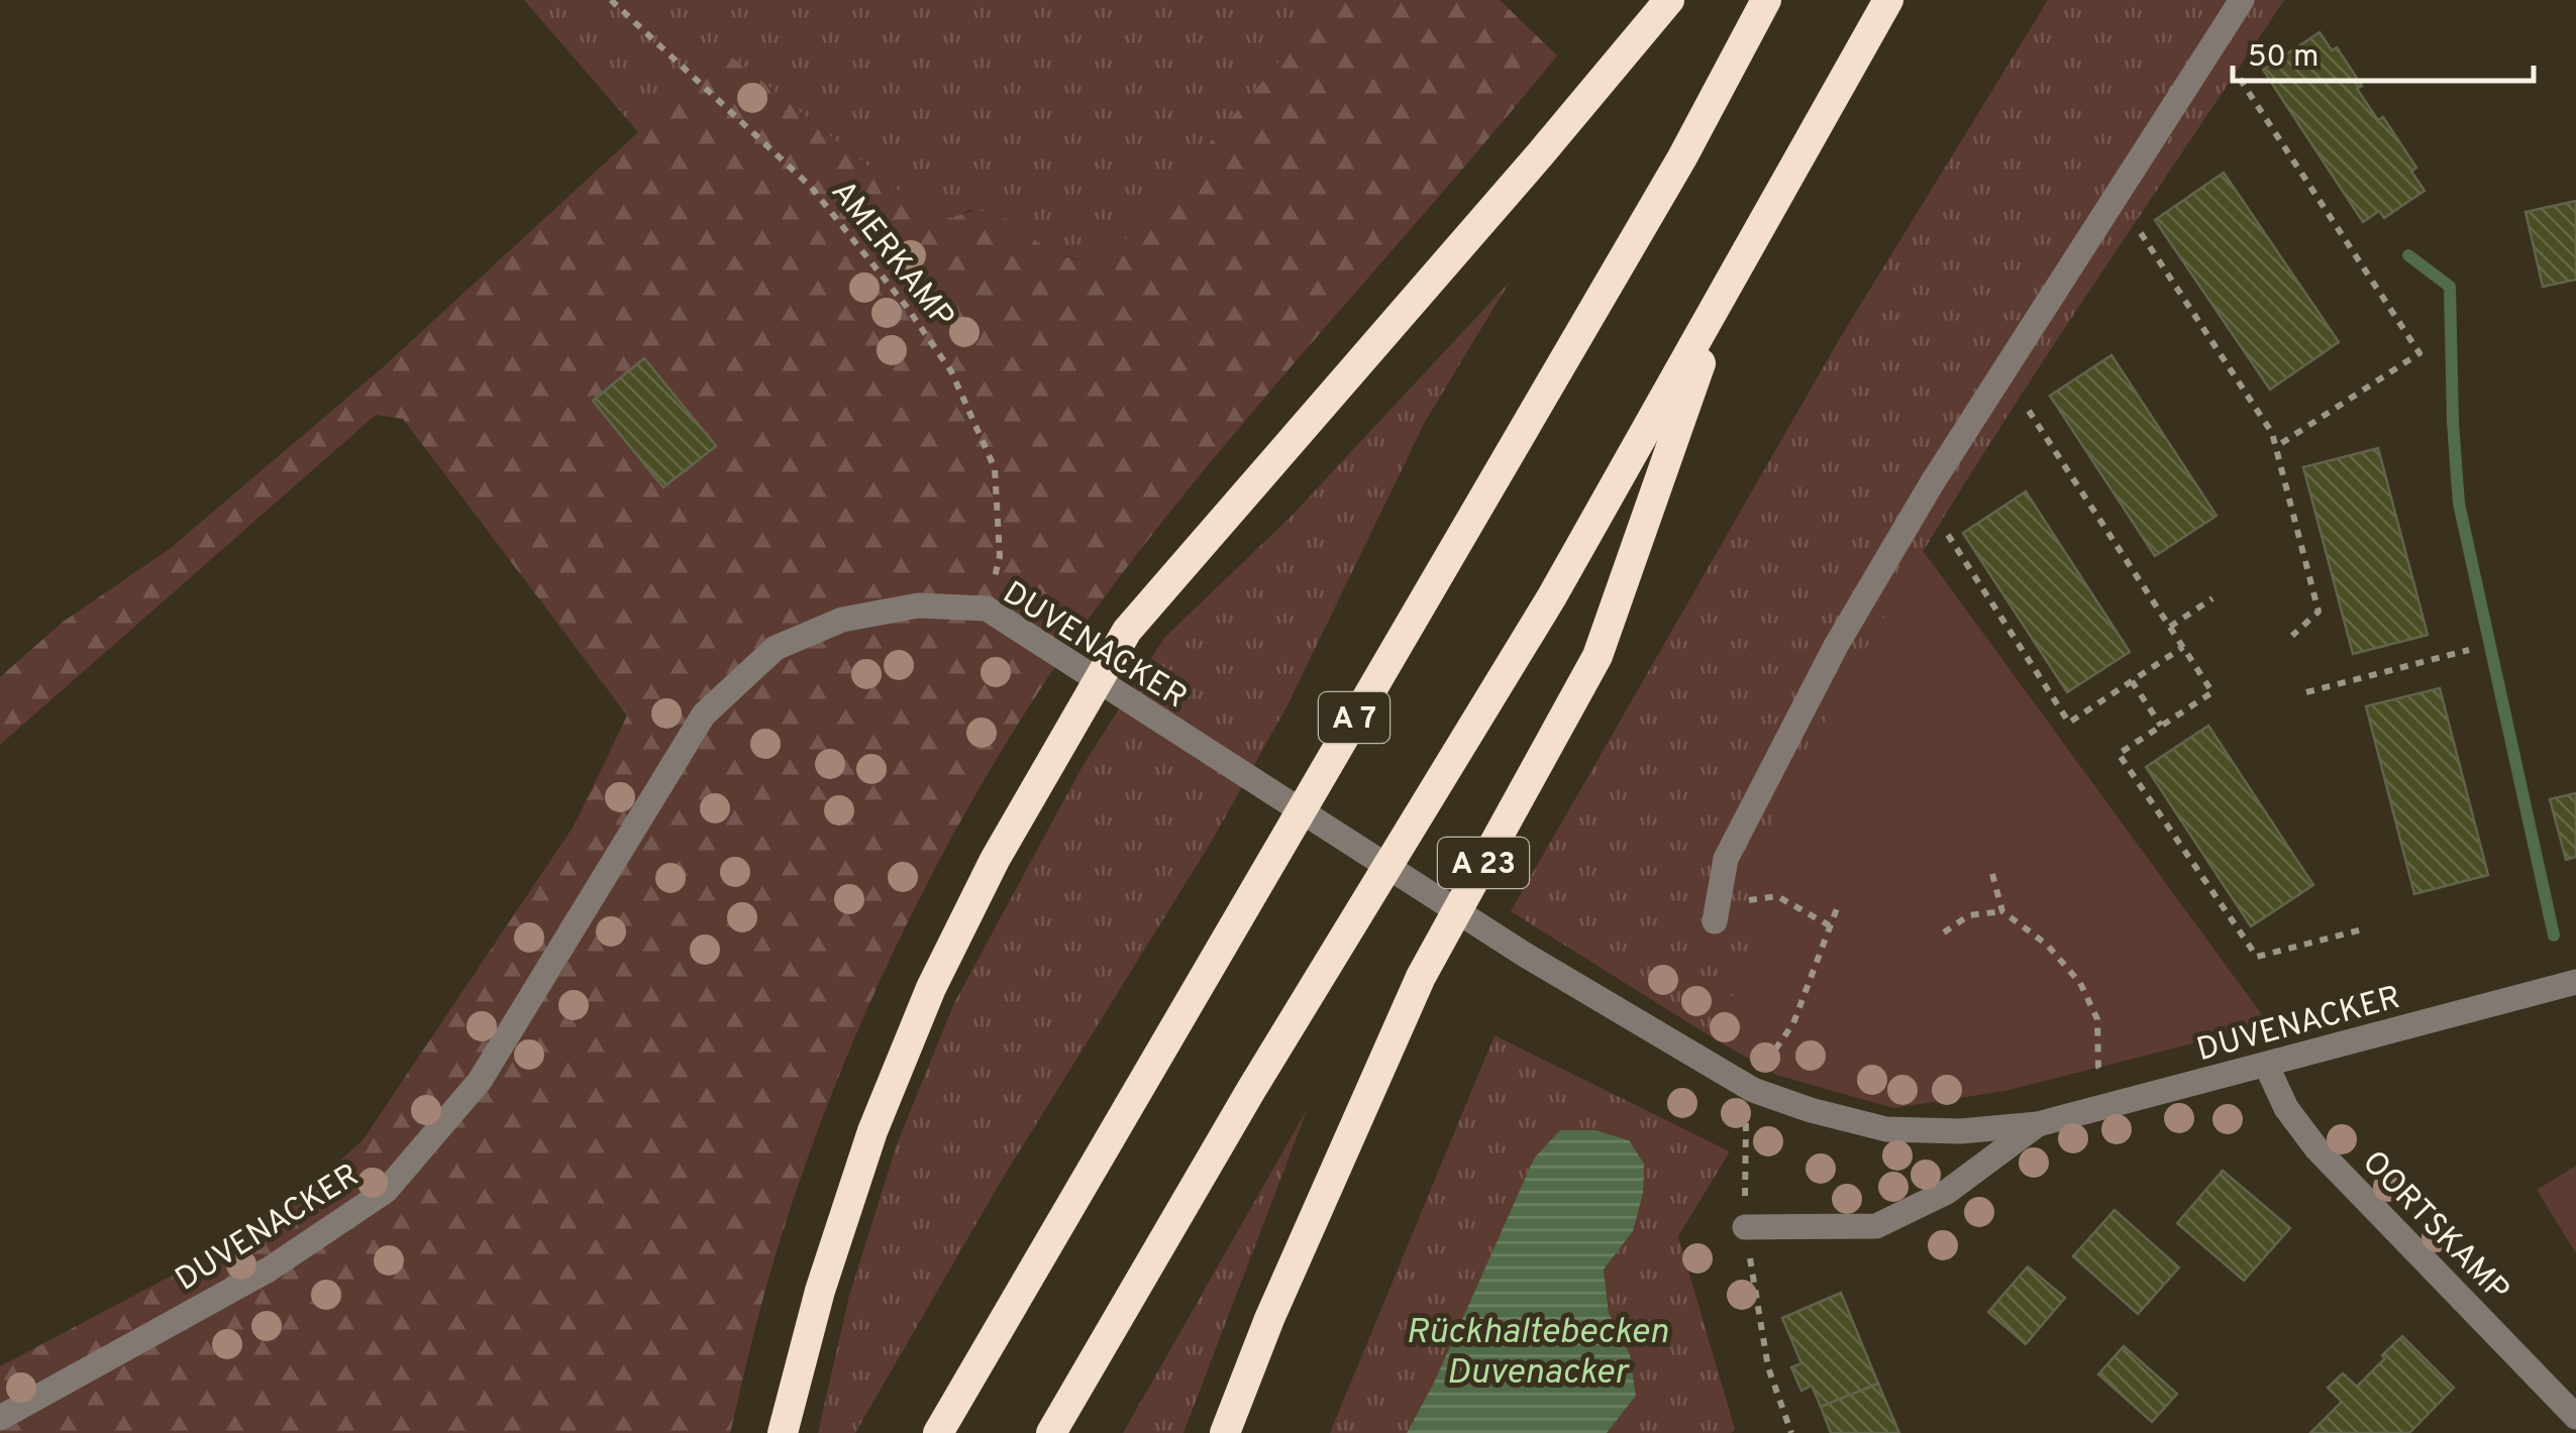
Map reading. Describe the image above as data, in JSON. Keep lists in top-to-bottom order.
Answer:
{
  "streets": {
    "highway": ["A 7", "A 23"],
    "street": ["DUVENACKER", "OORTSKAMP"],
    "path": ["AMERKAMP"]
  },
  "crossings": [
    ["AMERKAMP", "DUVENACKER"],
    ["DUVENACKER", "OORTSKAMP"]
  ],
  "water": ["Rückhaltebecken Duvenacker"],
  "scale_bar": "50 m"
}
